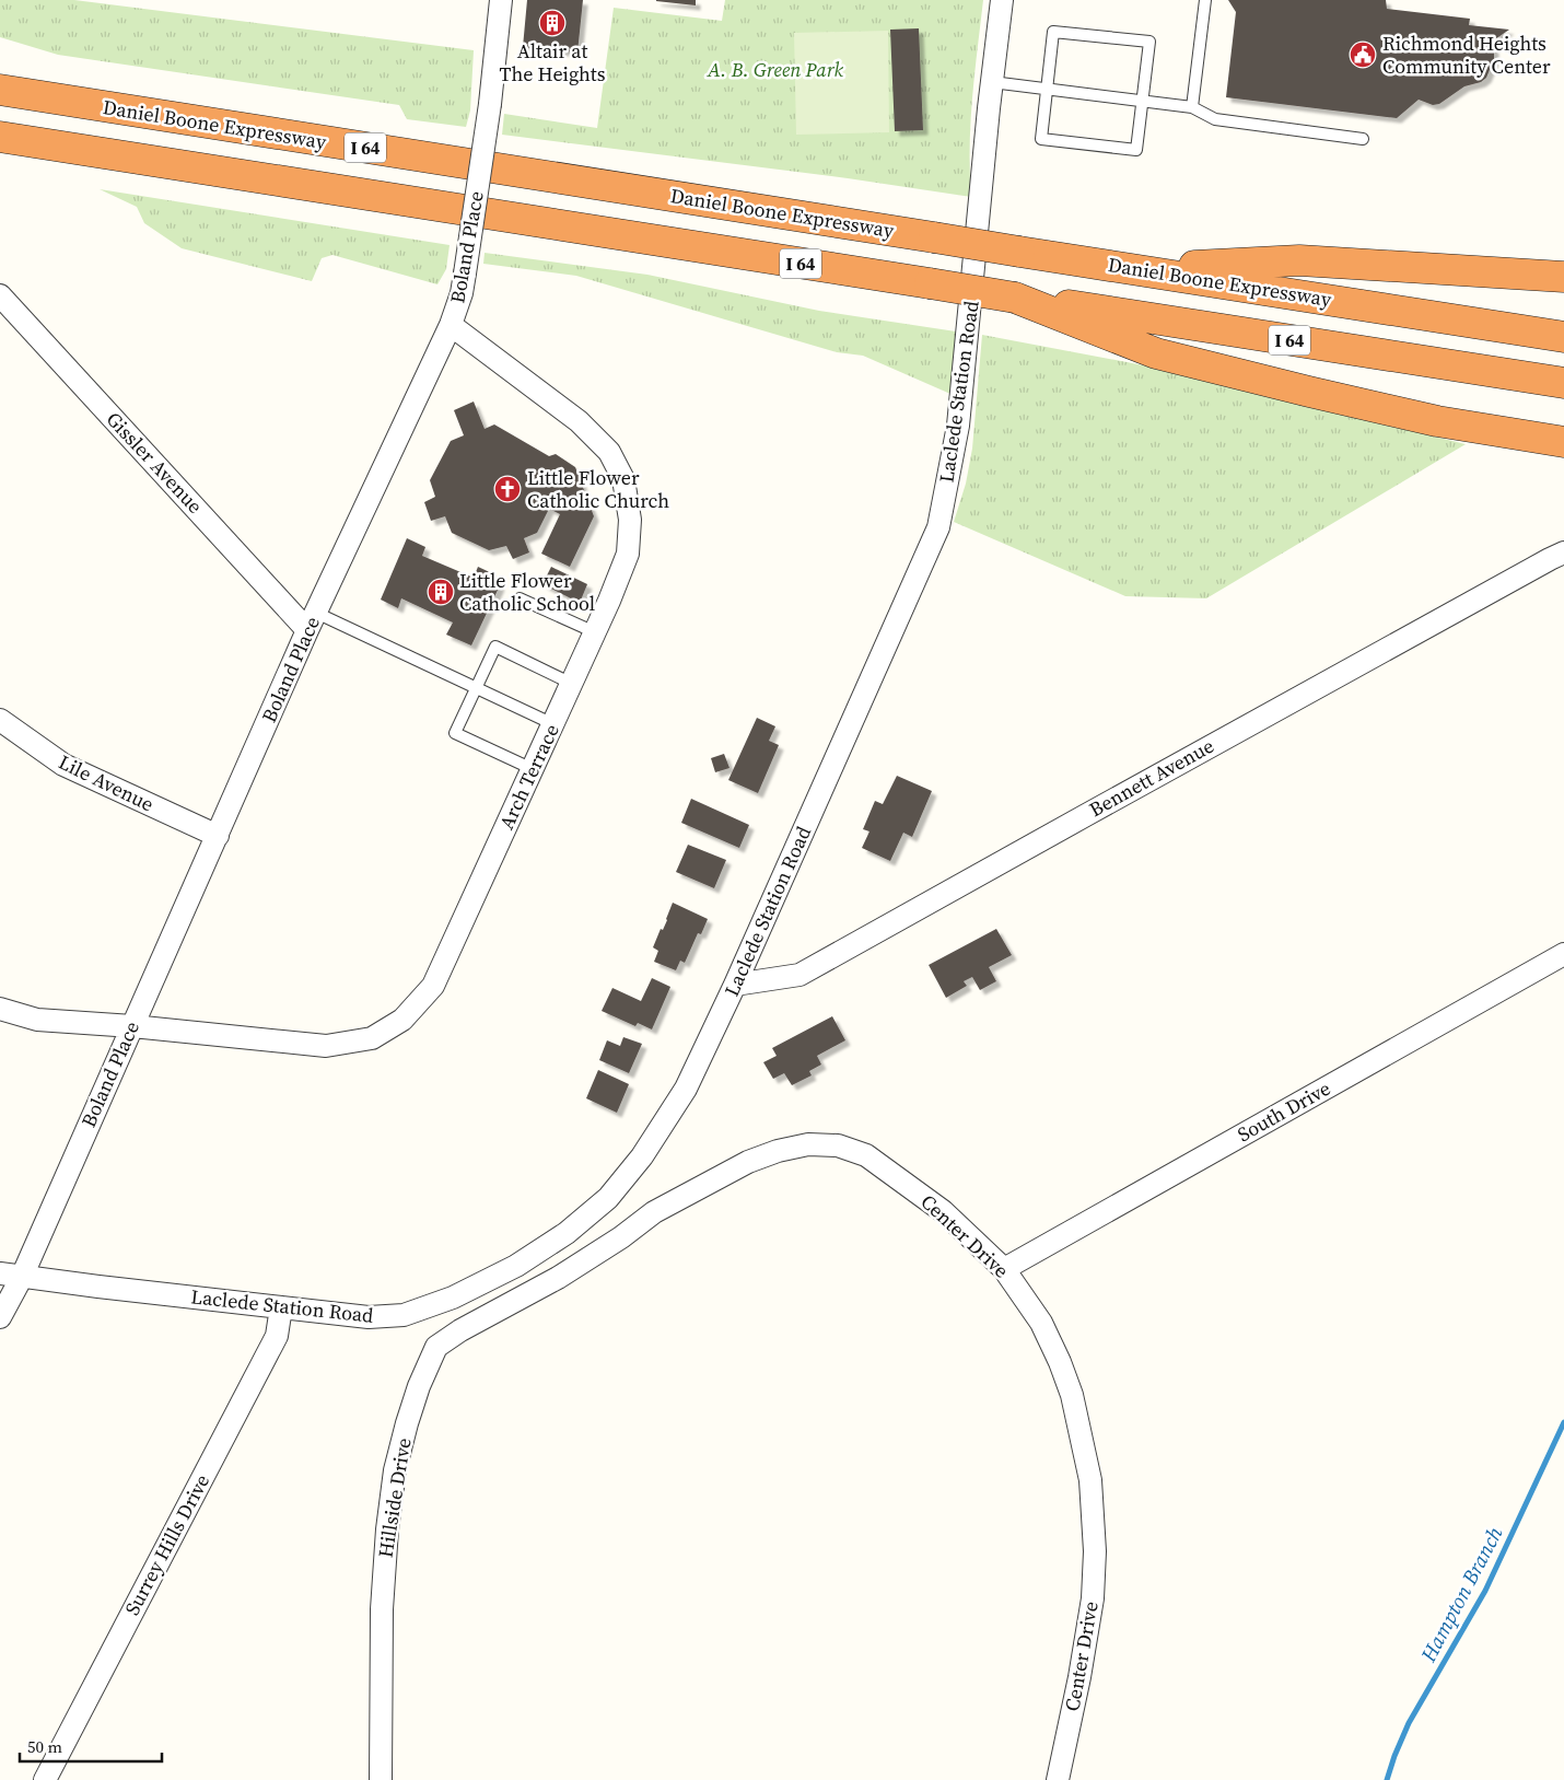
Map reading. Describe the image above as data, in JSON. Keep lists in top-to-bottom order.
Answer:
{
  "streets": {
    "highway": ["Daniel Boone Expressway", "I 64"],
    "street": [
      "Boland Place",
      "Laclede Station Road",
      "Gissler Avenue",
      "Arch Terrace",
      "Bennett Avenue",
      "Lile Avenue",
      "South Drive",
      "Center Drive",
      "Hillside Drive",
      "Surrey Hills Drive"
    ]
  },
  "crossings": [
    ["Boland Place", "Laclede Station Road"],
    ["Boland Place", "Gissler Avenue"],
    ["Boland Place", "Arch Terrace"],
    ["Boland Place", "Lile Avenue"],
    ["Laclede Station Road", "Bennett Avenue"],
    ["Laclede Station Road", "Surrey Hills Drive"],
    ["South Drive", "Center Drive"],
    ["Center Drive", "Hillside Drive"]
  ],
  "water": ["Hampton Branch"],
  "parks": ["A. B. Green Park"],
  "places": {
    "building": ["Altair at The Heights", "Little Flower Catholic School"],
    "public building": ["Richmond Heights Community Center"],
    "church": ["Little Flower Catholic Church"]
  },
  "scale_bar": "50 m"
}
